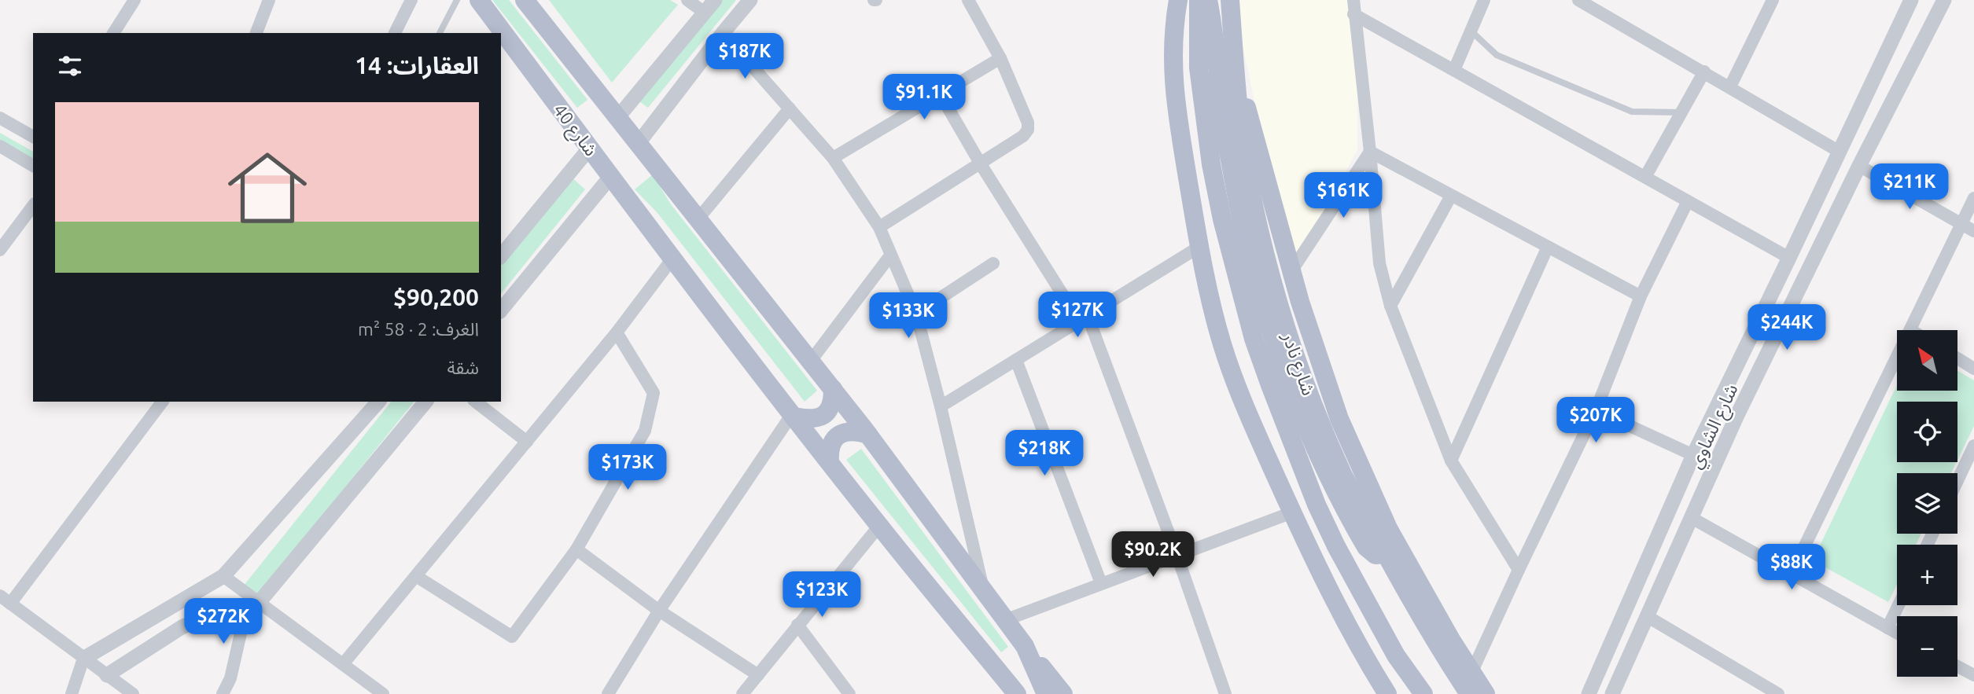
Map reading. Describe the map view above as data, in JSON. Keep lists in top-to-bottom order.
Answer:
{
  "streets": {
    "main road": ["شارع 40", "شارع نادر"],
    "street": ["شارع الشاوي"]
  },
  "north": "top left",
  "page": {
    "price": [
      "$187K",
      "$91.1K",
      "$211K",
      "$161K",
      "$127K",
      "$133K",
      "$244K",
      "$207K",
      "$218K",
      "$173K",
      "$90.2K",
      "$88K",
      "$123K",
      "$272K"
    ],
    "heading": "العقارات: 14",
    "list": [
      {
        "name": "$90,200",
        "note": "الغرف: 2 · 58 m² · شقة"
      }
    ],
    "map_buttons": ["+", "−"]
  }
}
